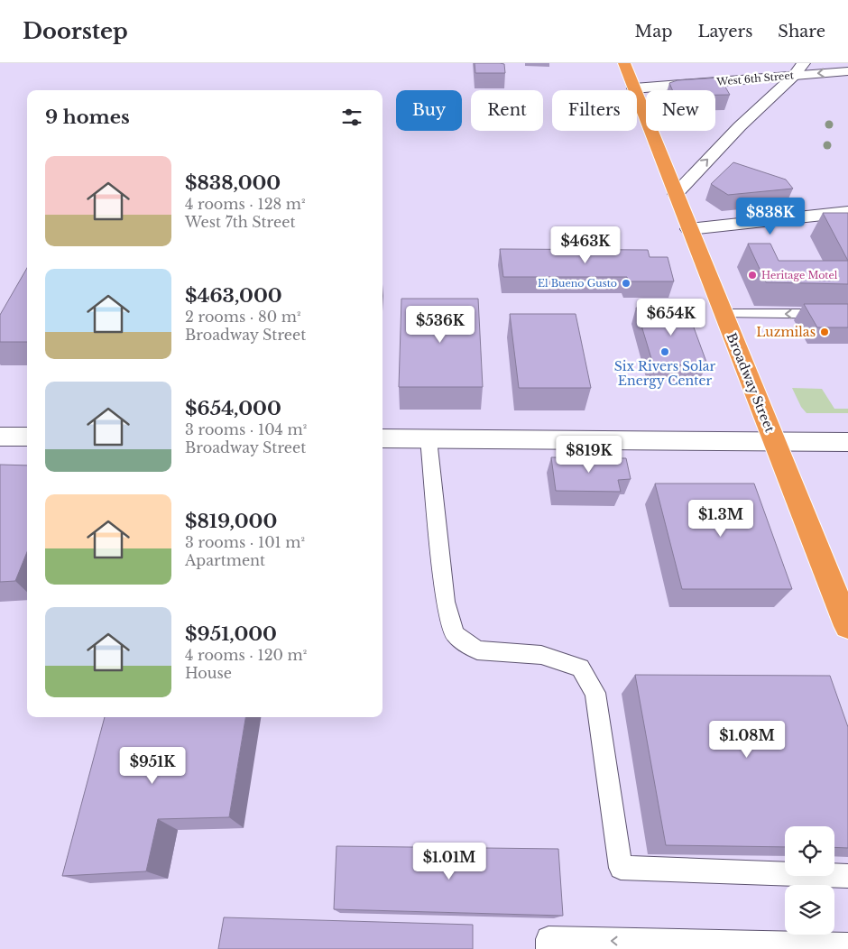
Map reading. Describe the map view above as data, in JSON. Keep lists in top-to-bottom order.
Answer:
{
  "streets": {
    "highway": ["Broadway Street"],
    "street": ["West 6th Street"]
  },
  "crossings": [
    ["West 6th Street", "Broadway Street"]
  ],
  "places": [
    "Heritage Motel",
    "El Bueno Gusto",
    "Luzmilas",
    "Six Rivers Solar Energy Center"
  ],
  "page": {
    "header": "Doorstep",
    "nav": ["Map", "Layers", "Share"],
    "chip": [
      "Buy",
      "Rent",
      "Filters",
      "New"
    ],
    "heading": "9 homes",
    "list": [
      {
        "name": "$838,000",
        "note": "4 rooms · 128 m² · West 7th Street"
      },
      {
        "name": "$463,000",
        "note": "2 rooms · 80 m² · Broadway Street"
      },
      {
        "name": "$654,000",
        "note": "3 rooms · 104 m² · Broadway Street"
      },
      {
        "name": "$819,000",
        "note": "3 rooms · 101 m² · Apartment"
      },
      {
        "name": "$951,000",
        "note": "4 rooms · 120 m² · House"
      }
    ],
    "price": [
      "$838K",
      "$463K",
      "$654K",
      "$536K",
      "$819K",
      "$1.3M",
      "$1.08M",
      "$951K",
      "$1.01M"
    ]
  }
}
